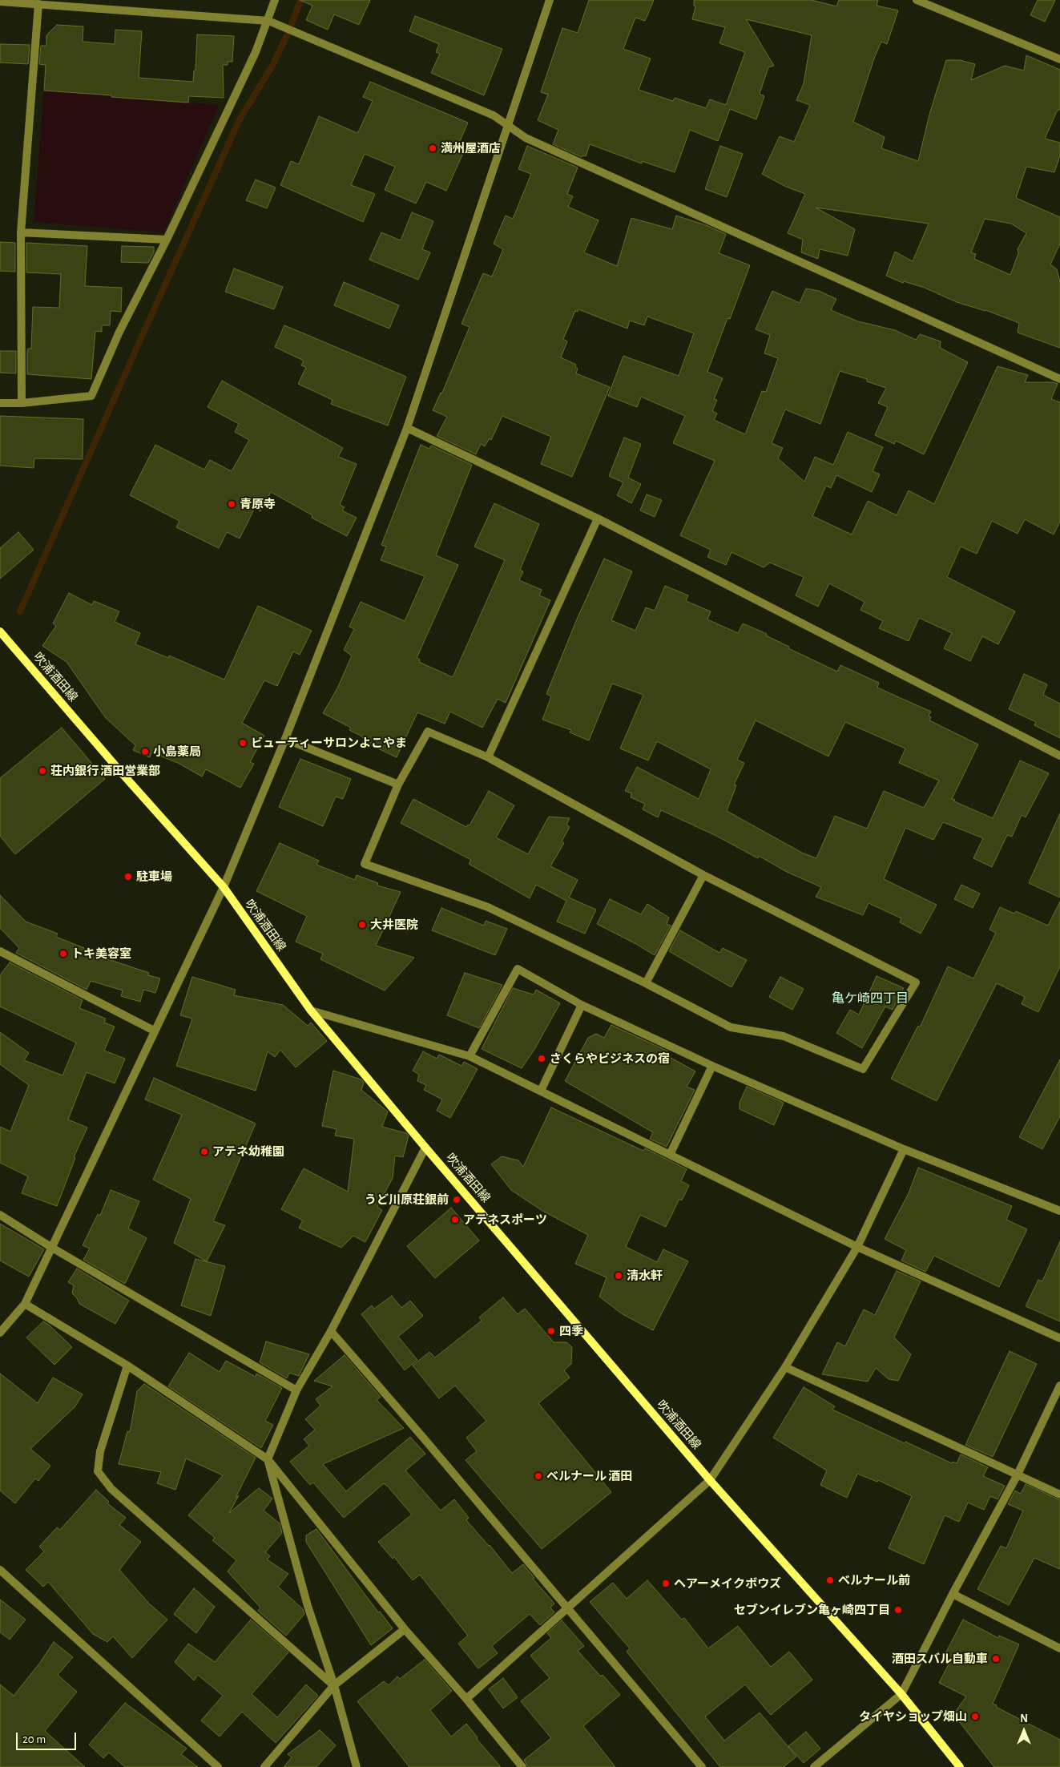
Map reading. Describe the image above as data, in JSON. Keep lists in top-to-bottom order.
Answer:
{
  "streets": {
    "main road": ["吹浦酒田線"]
  },
  "districts": ["亀ケ崎四丁目"],
  "places": [
    "満州屋酒店",
    "青原寺",
    "ビューティーサロンよこやま",
    "小島薬局",
    "荘内銀行 酒田営業部",
    "駐車場",
    "大井医院",
    "トキ美容室",
    "さくらやビジネスの宿",
    "アテネ幼稚園",
    "うど川原荘銀前",
    "アテネスポーツ",
    "清水軒",
    "四季",
    "ベルナール 酒田",
    "ベルナール前",
    "ヘアーメイクボウズ",
    "セブンイレブン亀ヶ崎四丁目",
    "酒田スバル自動車",
    "タイヤショップ畑山"
  ],
  "scale_bar": "20 m",
  "north": "top"
}
